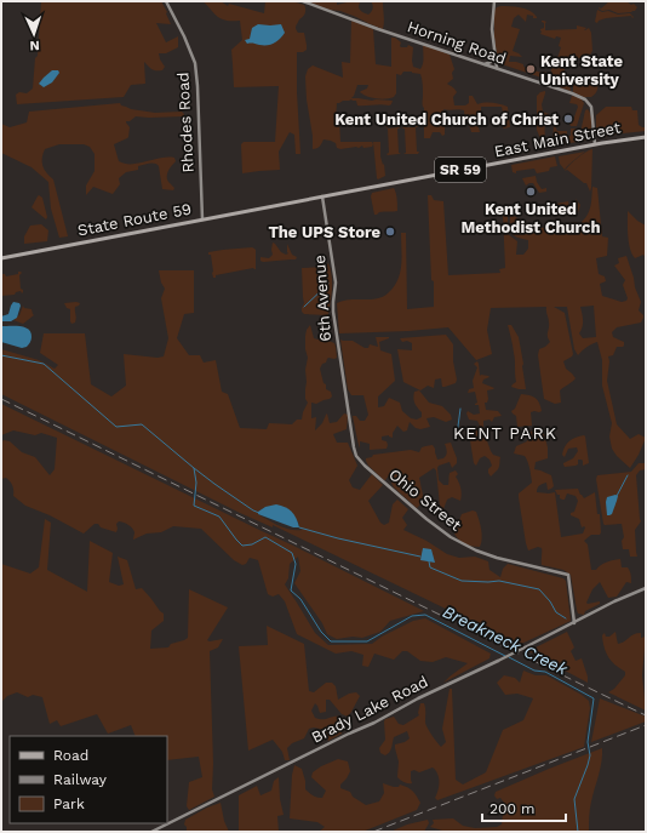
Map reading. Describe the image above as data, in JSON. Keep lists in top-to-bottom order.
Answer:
{
  "streets": {
    "main road": ["East Main Street", "SR 59", "State Route 59"],
    "street": [
      "Horning Road",
      "Rhodes Road",
      "6th Avenue",
      "Ohio Street",
      "Brady Lake Road"
    ]
  },
  "crossings": [
    ["Horning Road", "East Main Street"],
    ["Rhodes Road", "State Route 59"],
    ["East Main Street", "State Route 59"],
    ["East Main Street", "6th Avenue"],
    ["6th Avenue", "Ohio Street"],
    ["Ohio Street", "Brady Lake Road"]
  ],
  "districts": ["KENT PARK"],
  "water": ["Breakneck Creek"],
  "places": [
    "Kent State University",
    "Kent United Church of Christ",
    "Kent United Methodist Church",
    "The UPS Store"
  ],
  "legend": ["Road", "Railway", "Park"],
  "scale_bar": "200 m",
  "north": "bottom"
}
